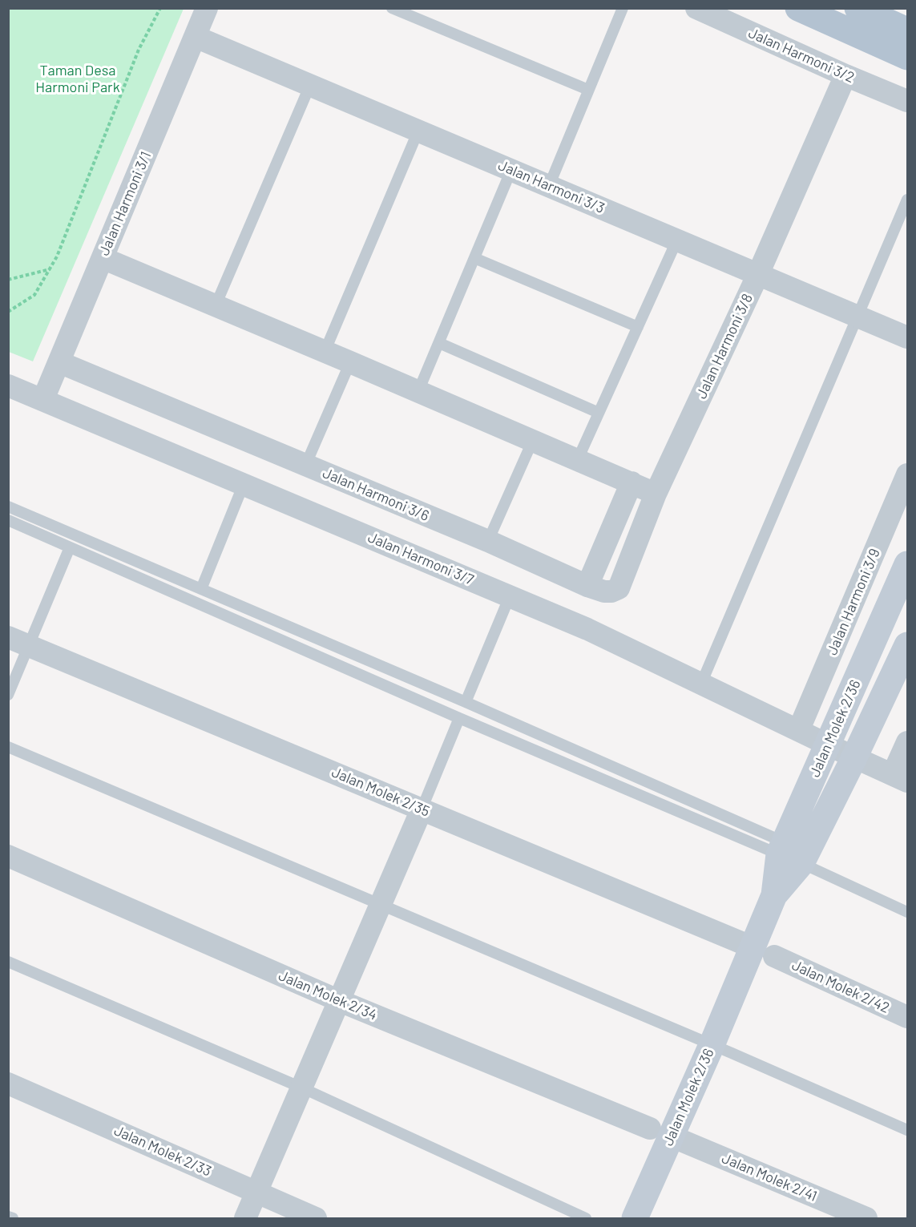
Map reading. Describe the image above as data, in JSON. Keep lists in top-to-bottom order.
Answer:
{
  "streets": {
    "street": [
      "Jalan Harmoni 3/2",
      "Jalan Harmoni 3/3",
      "Jalan Harmoni 3/1",
      "Jalan Harmoni 3/8",
      "Jalan Harmoni 3/6",
      "Jalan Harmoni 3/7",
      "Jalan Harmoni 3/9",
      "Jalan Molek 2/36",
      "Jalan Molek 2/35",
      "Jalan Molek 2/42",
      "Jalan Molek 2/34",
      "Jalan Molek 2/33",
      "Jalan Molek 2/41"
    ]
  },
  "crossings": [
    ["Jalan Harmoni 3/2", "Jalan Harmoni 3/8"],
    ["Jalan Harmoni 3/3", "Jalan Harmoni 3/1"],
    ["Jalan Harmoni 3/3", "Jalan Harmoni 3/8"],
    ["Jalan Harmoni 3/1", "Jalan Harmoni 3/6"],
    ["Jalan Harmoni 3/1", "Jalan Harmoni 3/7"],
    ["Jalan Harmoni 3/8", "Jalan Harmoni 3/6"],
    ["Jalan Harmoni 3/7", "Jalan Harmoni 3/9"],
    ["Jalan Harmoni 3/7", "Jalan Molek 2/36"],
    ["Jalan Molek 2/36", "Jalan Molek 2/35"],
    ["Jalan Molek 2/36", "Jalan Molek 2/42"],
    ["Jalan Molek 2/36", "Jalan Molek 2/34"],
    ["Jalan Molek 2/36", "Jalan Molek 2/41"],
    ["Jalan Molek 2/35", "Jalan Molek 2/42"],
    ["Jalan Molek 2/34", "Jalan Molek 2/41"]
  ],
  "parks": ["Taman Desa Harmoni Park"]
}
